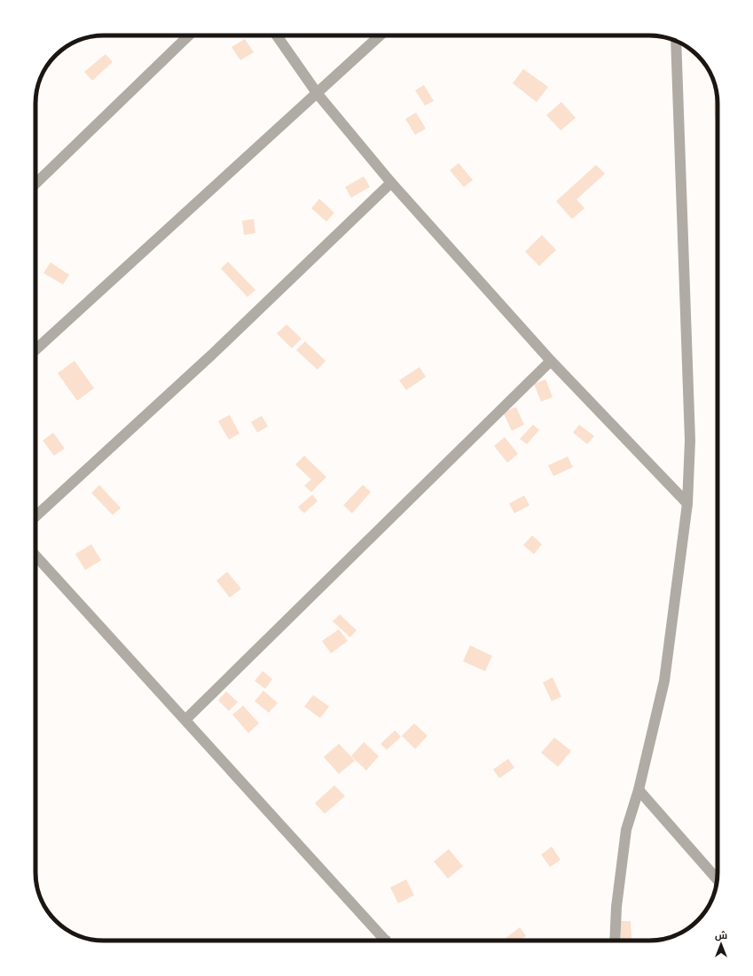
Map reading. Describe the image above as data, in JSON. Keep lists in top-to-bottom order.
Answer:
{
  "north": "top"
}
